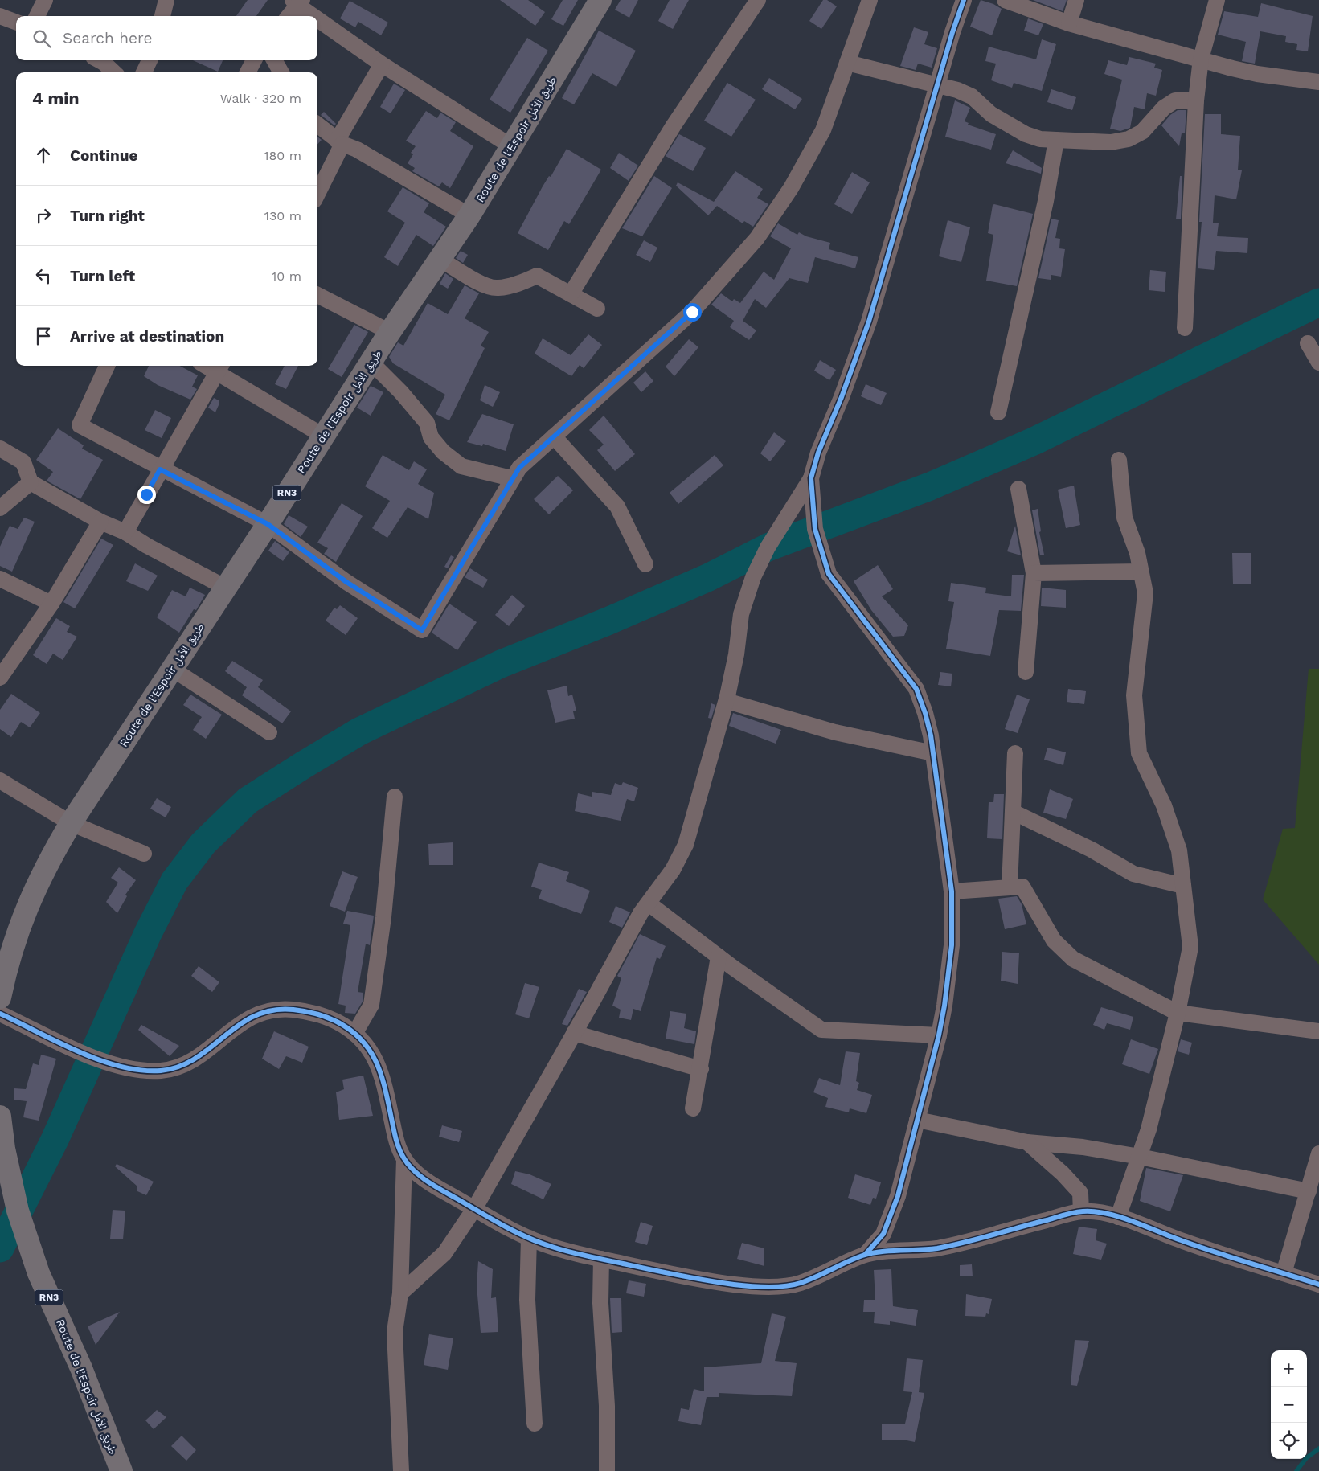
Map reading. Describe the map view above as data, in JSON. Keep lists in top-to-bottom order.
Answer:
{
  "streets": {
    "highway": ["Route de l’Espoir طريق الأمل", "RN3"]
  },
  "page": {
    "search": "Search here",
    "heading": ["4 min", "Walk · 320 m"],
    "list": [
      ["Continue", "180 m"],
      ["Turn right", "130 m"],
      ["Turn left", "10 m"],
      "Arrive at destination"
    ],
    "map_buttons": ["+", "−"]
  }
}
